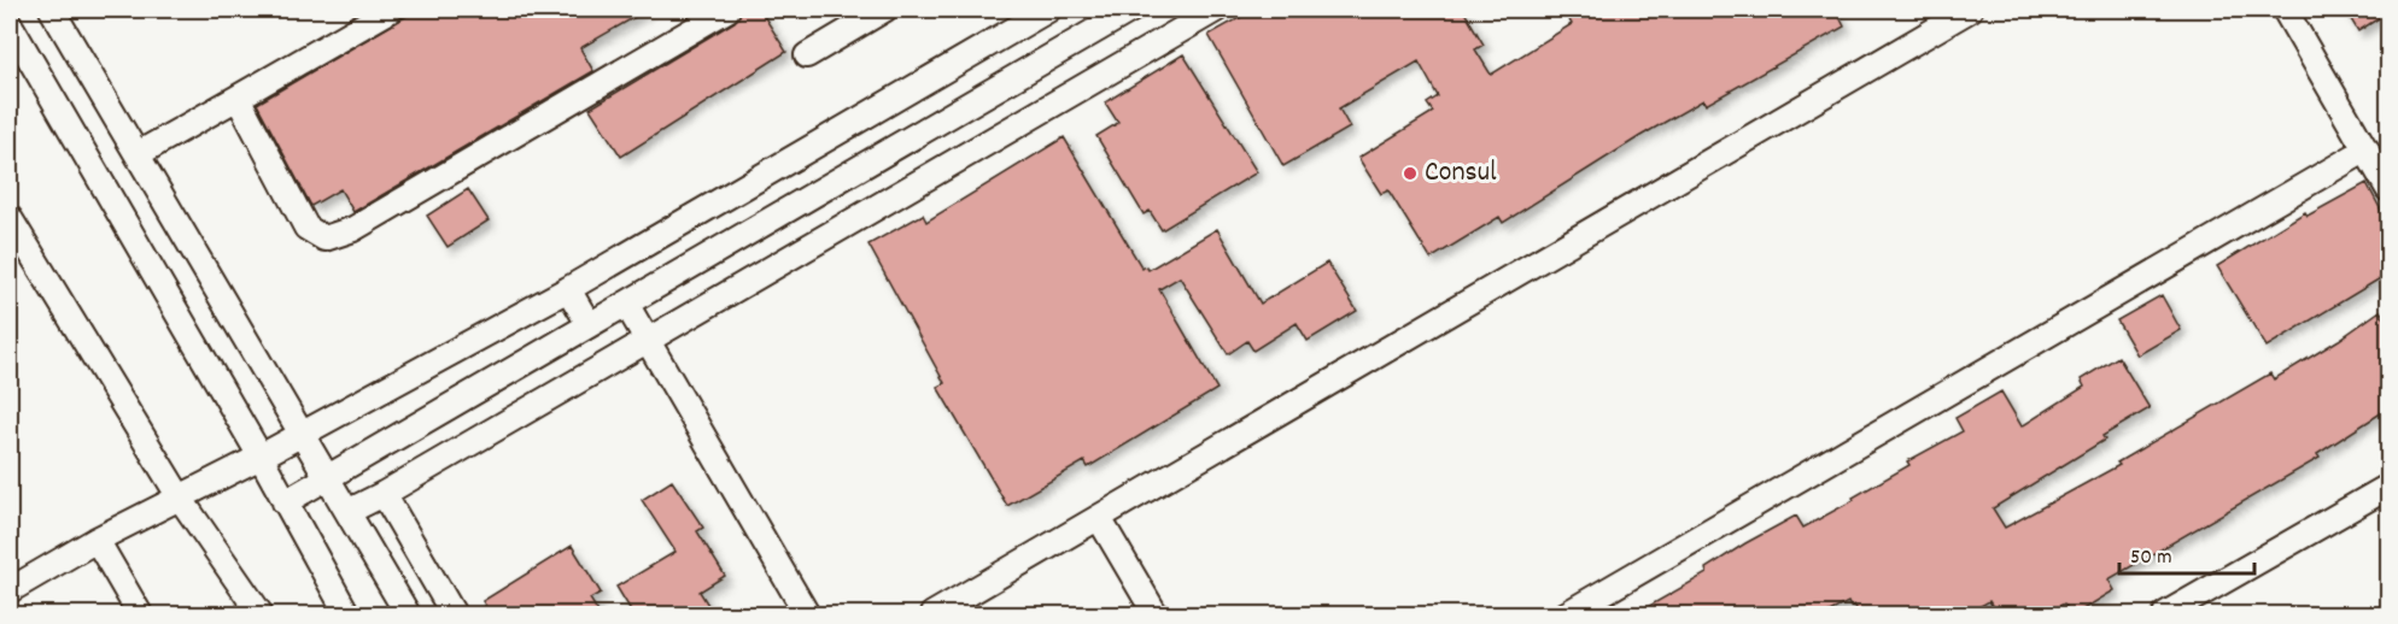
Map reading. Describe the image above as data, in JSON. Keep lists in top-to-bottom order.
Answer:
{
  "places": ["Consul"],
  "scale_bar": "50 m"
}
